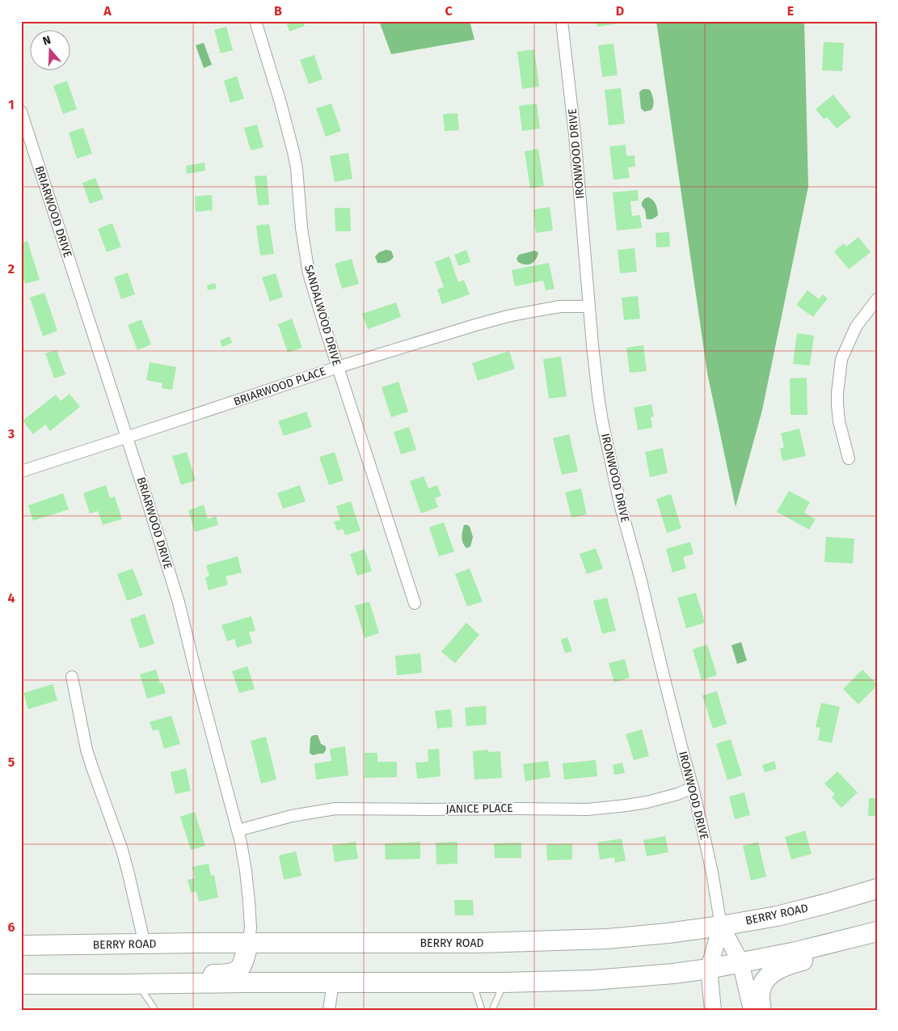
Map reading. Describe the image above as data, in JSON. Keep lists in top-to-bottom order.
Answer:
{
  "streets": {
    "highway": ["BERRY ROAD"],
    "street": [
      "IRONWOOD DRIVE",
      "BRIARWOOD DRIVE",
      "SANDALWOOD DRIVE",
      "BRIARWOOD PLACE",
      "JANICE PLACE"
    ]
  },
  "crossings": [
    ["IRONWOOD DRIVE", "BRIARWOOD PLACE"],
    ["IRONWOOD DRIVE", "JANICE PLACE"],
    ["IRONWOOD DRIVE", "BERRY ROAD"],
    ["BRIARWOOD DRIVE", "BRIARWOOD PLACE"],
    ["BRIARWOOD DRIVE", "JANICE PLACE"],
    ["BRIARWOOD DRIVE", "BERRY ROAD"],
    ["SANDALWOOD DRIVE", "BRIARWOOD PLACE"]
  ],
  "north": "top",
  "grid": {
    "columns": [
      "A",
      "B",
      "C",
      "D",
      "E"
    ],
    "rows": [
      "1",
      "2",
      "3",
      "4",
      "5",
      "6"
    ]
  }
}
